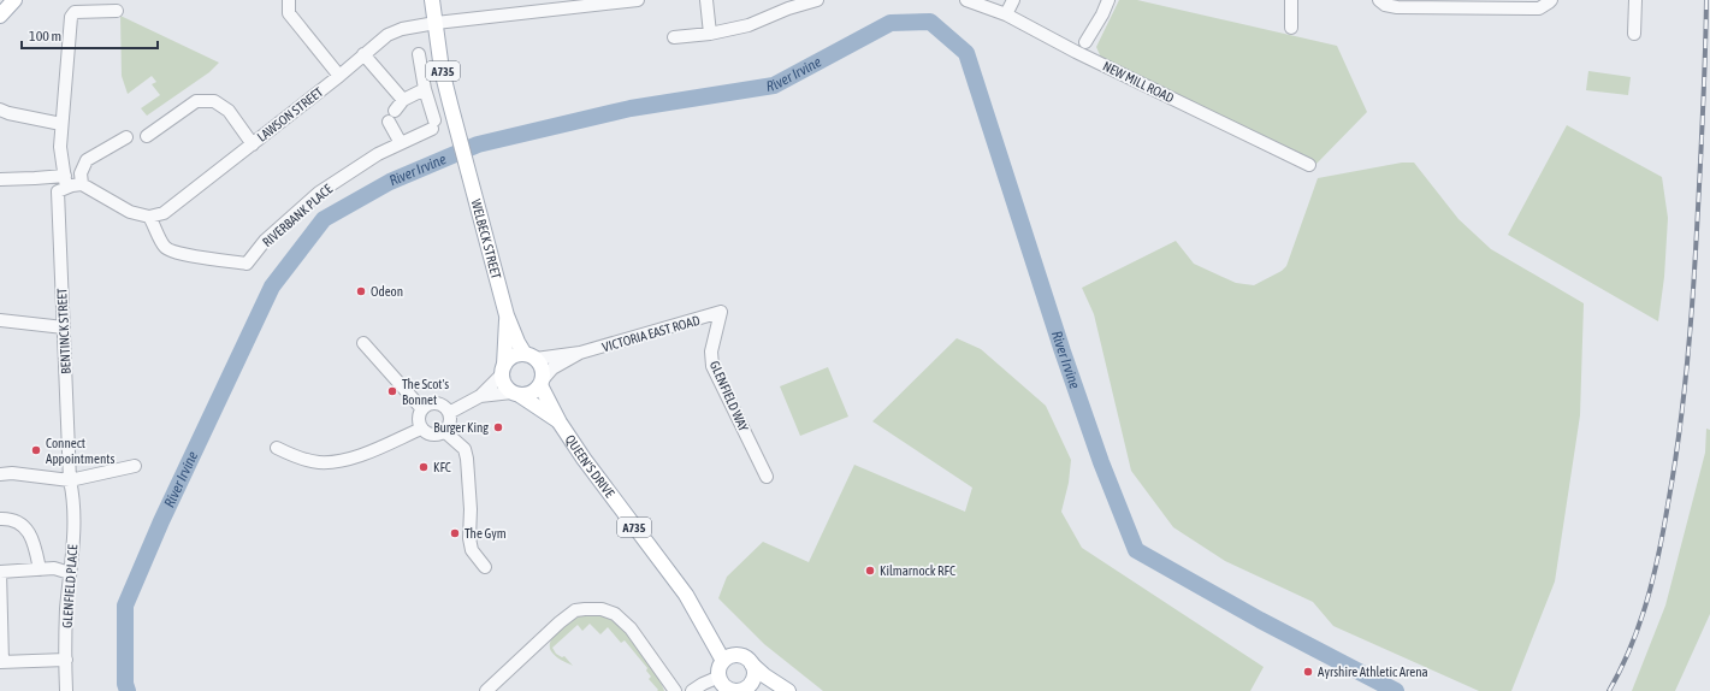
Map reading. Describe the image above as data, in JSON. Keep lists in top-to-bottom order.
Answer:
{
  "streets": {
    "main road": ["A735", "WELBECK STREET", "QUEEN'S DRIVE"],
    "street": [
      "NEW MILL ROAD",
      "LAWSON STREET",
      "RIVERBANK PLACE",
      "BENTINCK STREET",
      "VICTORIA EAST ROAD",
      "GLENFIELD WAY",
      "GLENFIELD PLACE"
    ]
  },
  "crossings": [
    ["A735", "LAWSON STREET"],
    ["A735", "WELBECK STREET"],
    ["A735", "VICTORIA EAST ROAD"],
    ["A735", "QUEEN'S DRIVE"],
    ["LAWSON STREET", "RIVERBANK PLACE"],
    ["LAWSON STREET", "WELBECK STREET"],
    ["WELBECK STREET", "VICTORIA EAST ROAD"],
    ["WELBECK STREET", "QUEEN'S DRIVE"],
    ["BENTINCK STREET", "GLENFIELD PLACE"],
    ["VICTORIA EAST ROAD", "GLENFIELD WAY"],
    ["VICTORIA EAST ROAD", "QUEEN'S DRIVE"]
  ],
  "water": ["River Irvine"],
  "places": [
    "Odeon",
    "The Scot's Bonnet",
    "Burger King",
    "Connect Appointments",
    "KFC",
    "The Gym",
    "Kilmarnock RFC",
    "Ayrshire Athletic Arena"
  ],
  "scale_bar": "100 m"
}
